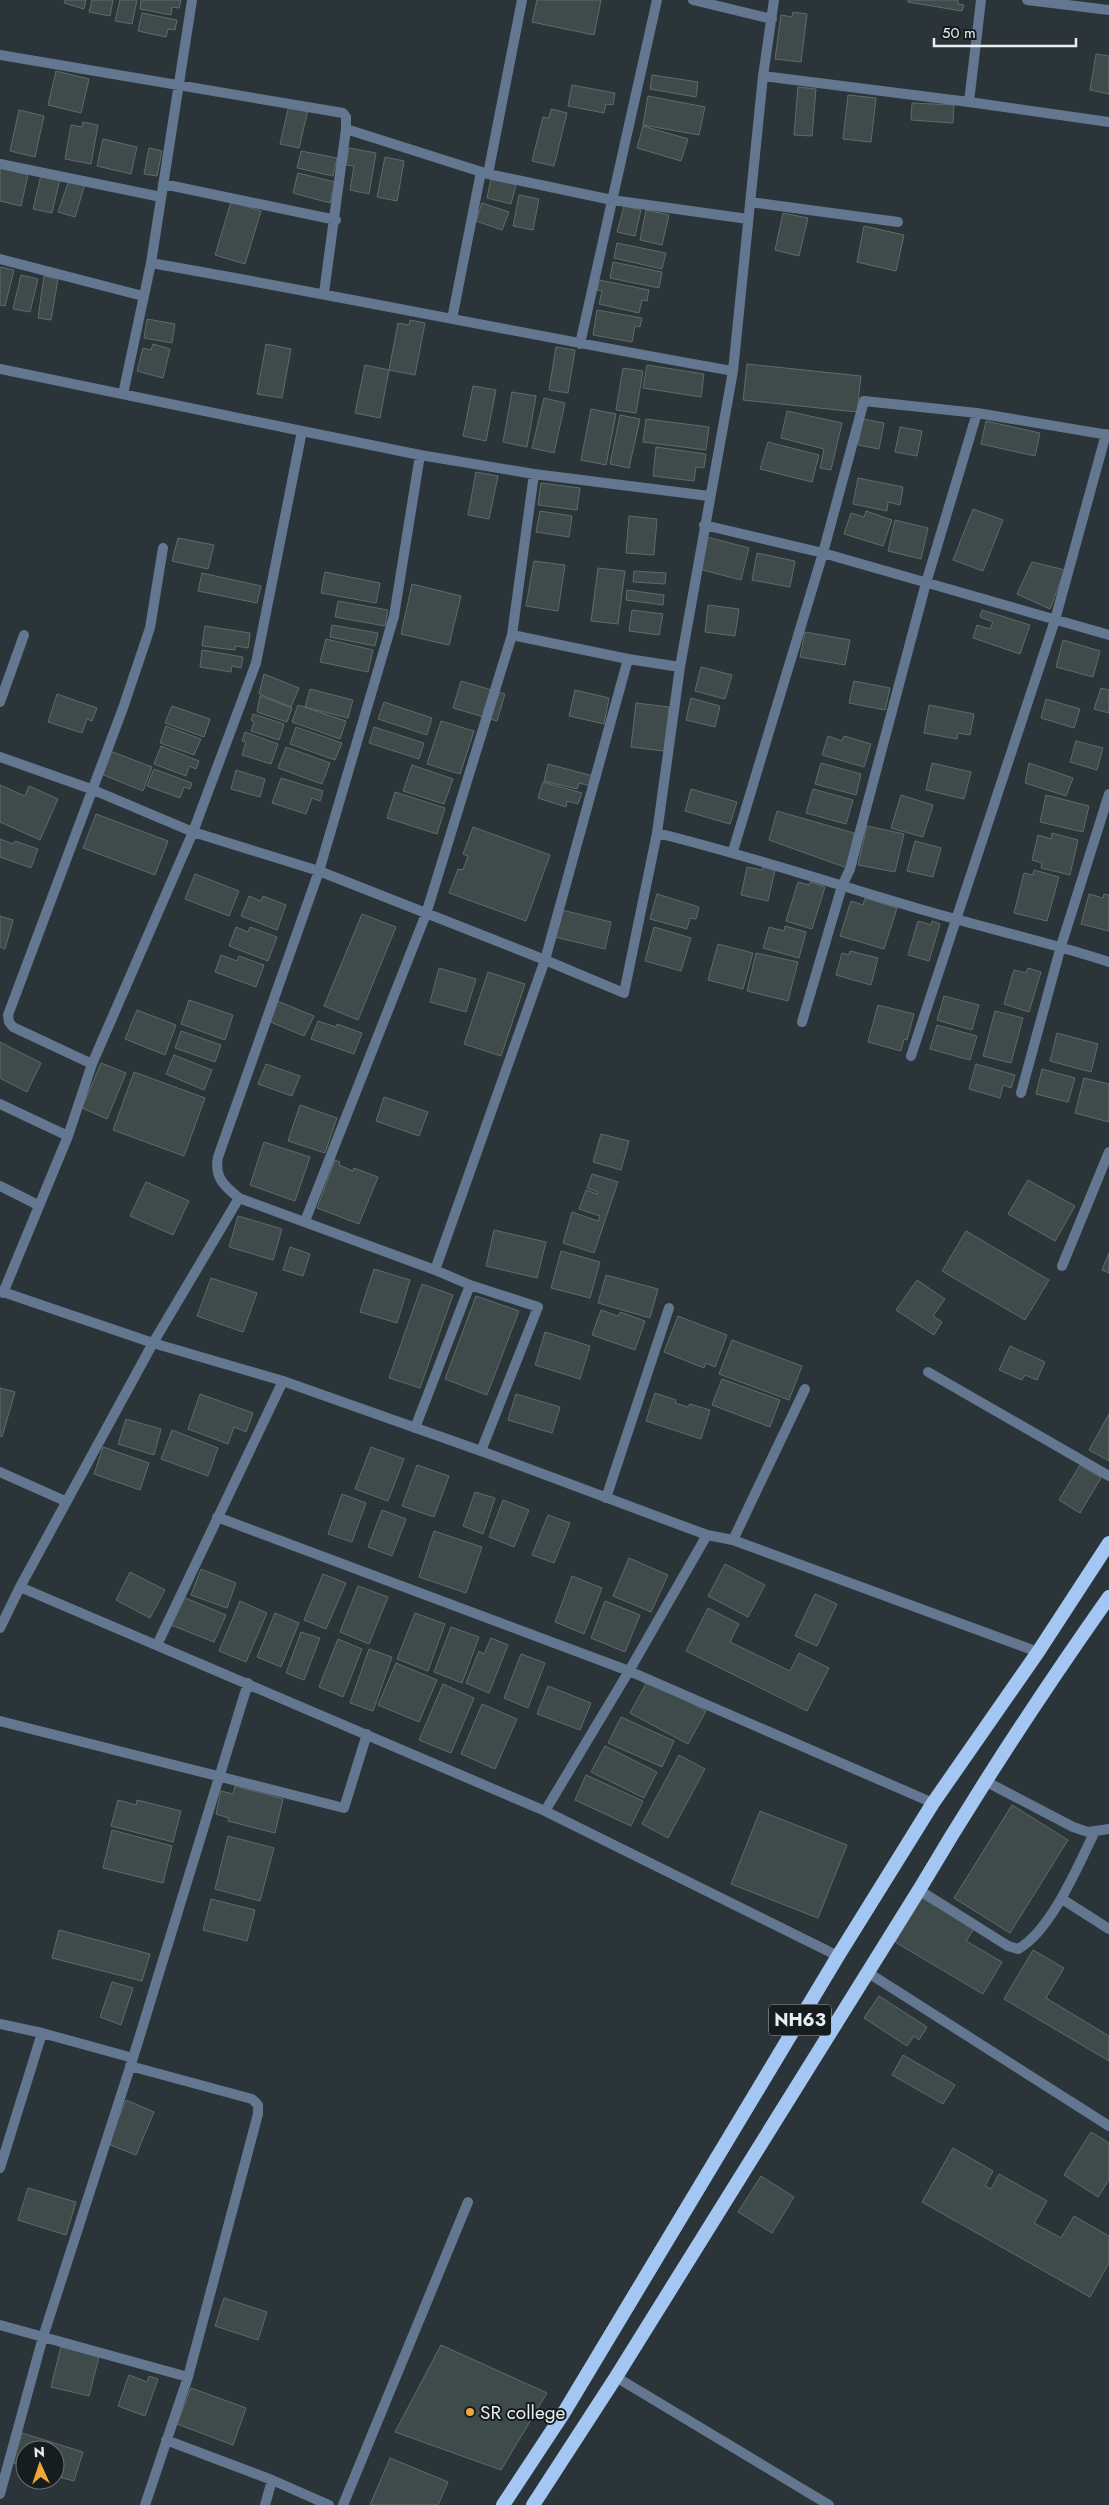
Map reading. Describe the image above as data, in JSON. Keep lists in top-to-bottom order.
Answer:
{
  "streets": {
    "highway": ["NH63"]
  },
  "places": ["SR college"],
  "scale_bar": "50 m",
  "north": "top"
}
